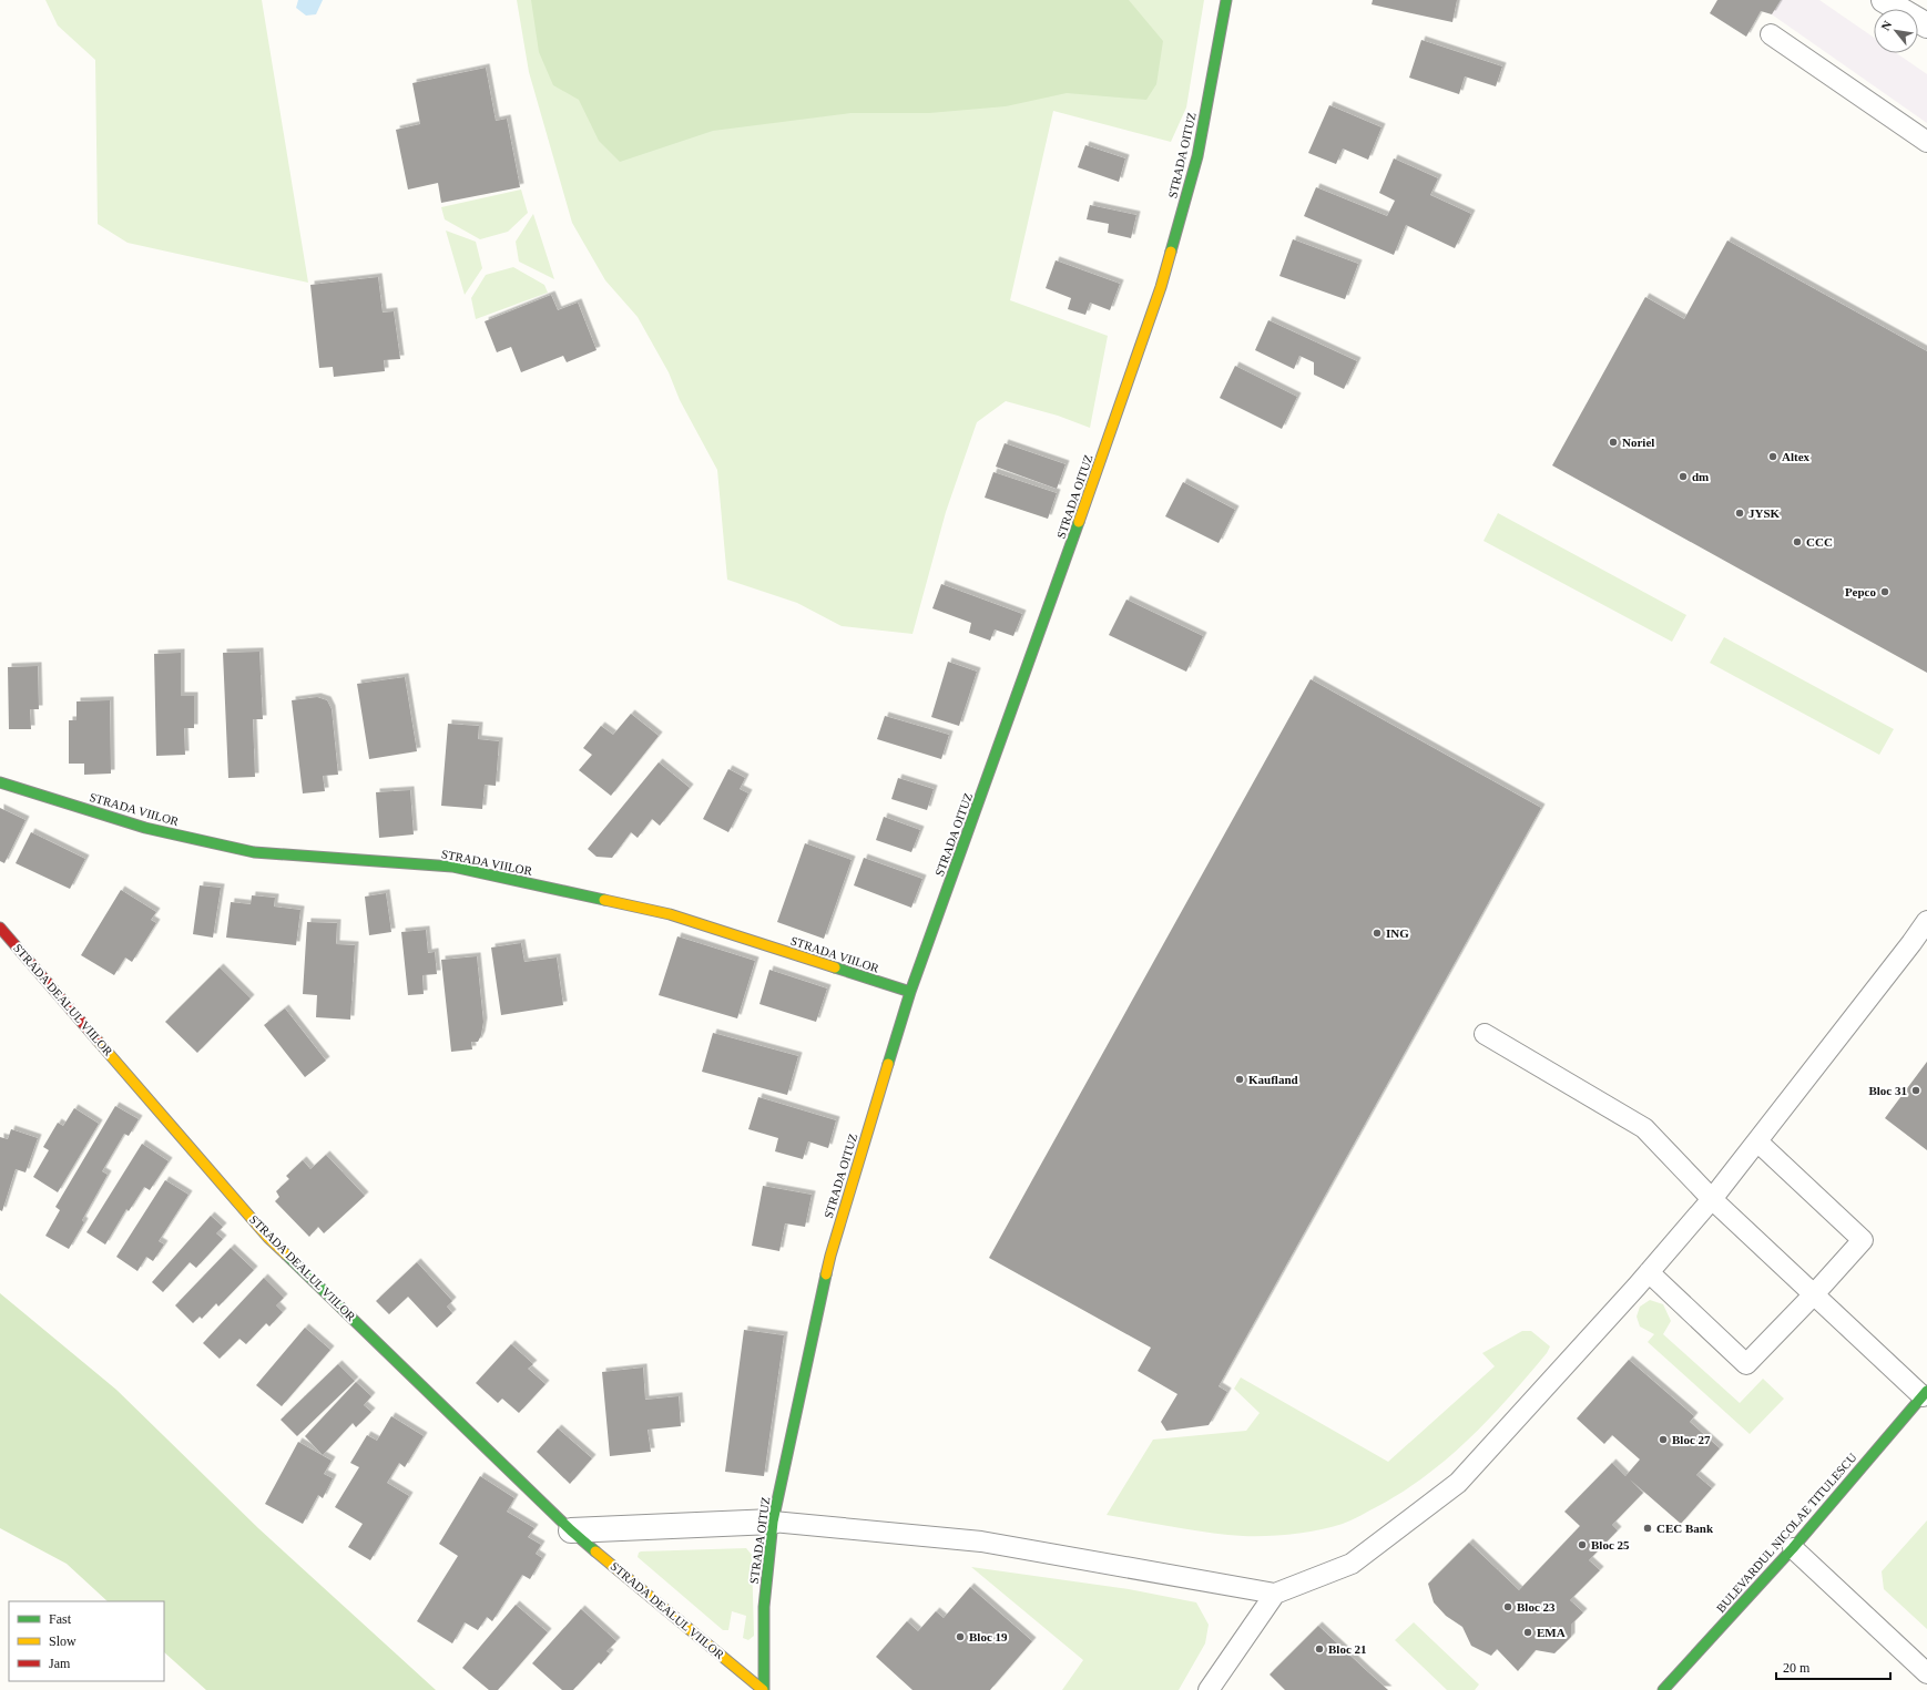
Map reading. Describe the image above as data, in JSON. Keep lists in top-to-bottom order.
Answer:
{
  "streets": {
    "main road": [
      "STRADA OITUZ",
      "STRADA VIILOR",
      "STRADA DEALUL VIILOR",
      "BULEVARDUL NICOLAE TITULESCU"
    ]
  },
  "crossings": [
    ["STRADA OITUZ", "STRADA VIILOR"],
    ["STRADA OITUZ", "STRADA DEALUL VIILOR"]
  ],
  "places": [
    "Noriel",
    "Altex",
    "dm",
    "JYSK",
    "CCC",
    "Pepco",
    "ING",
    "Kaufland",
    "Bloc 31",
    "Bloc 27",
    "CEC Bank",
    "Bloc 25",
    "Bloc 23",
    "EMA",
    "Bloc 19",
    "Bloc 21"
  ],
  "legend": ["Fast", "Slow", "Jam"],
  "scale_bar": "20 m",
  "north": "top left"
}
